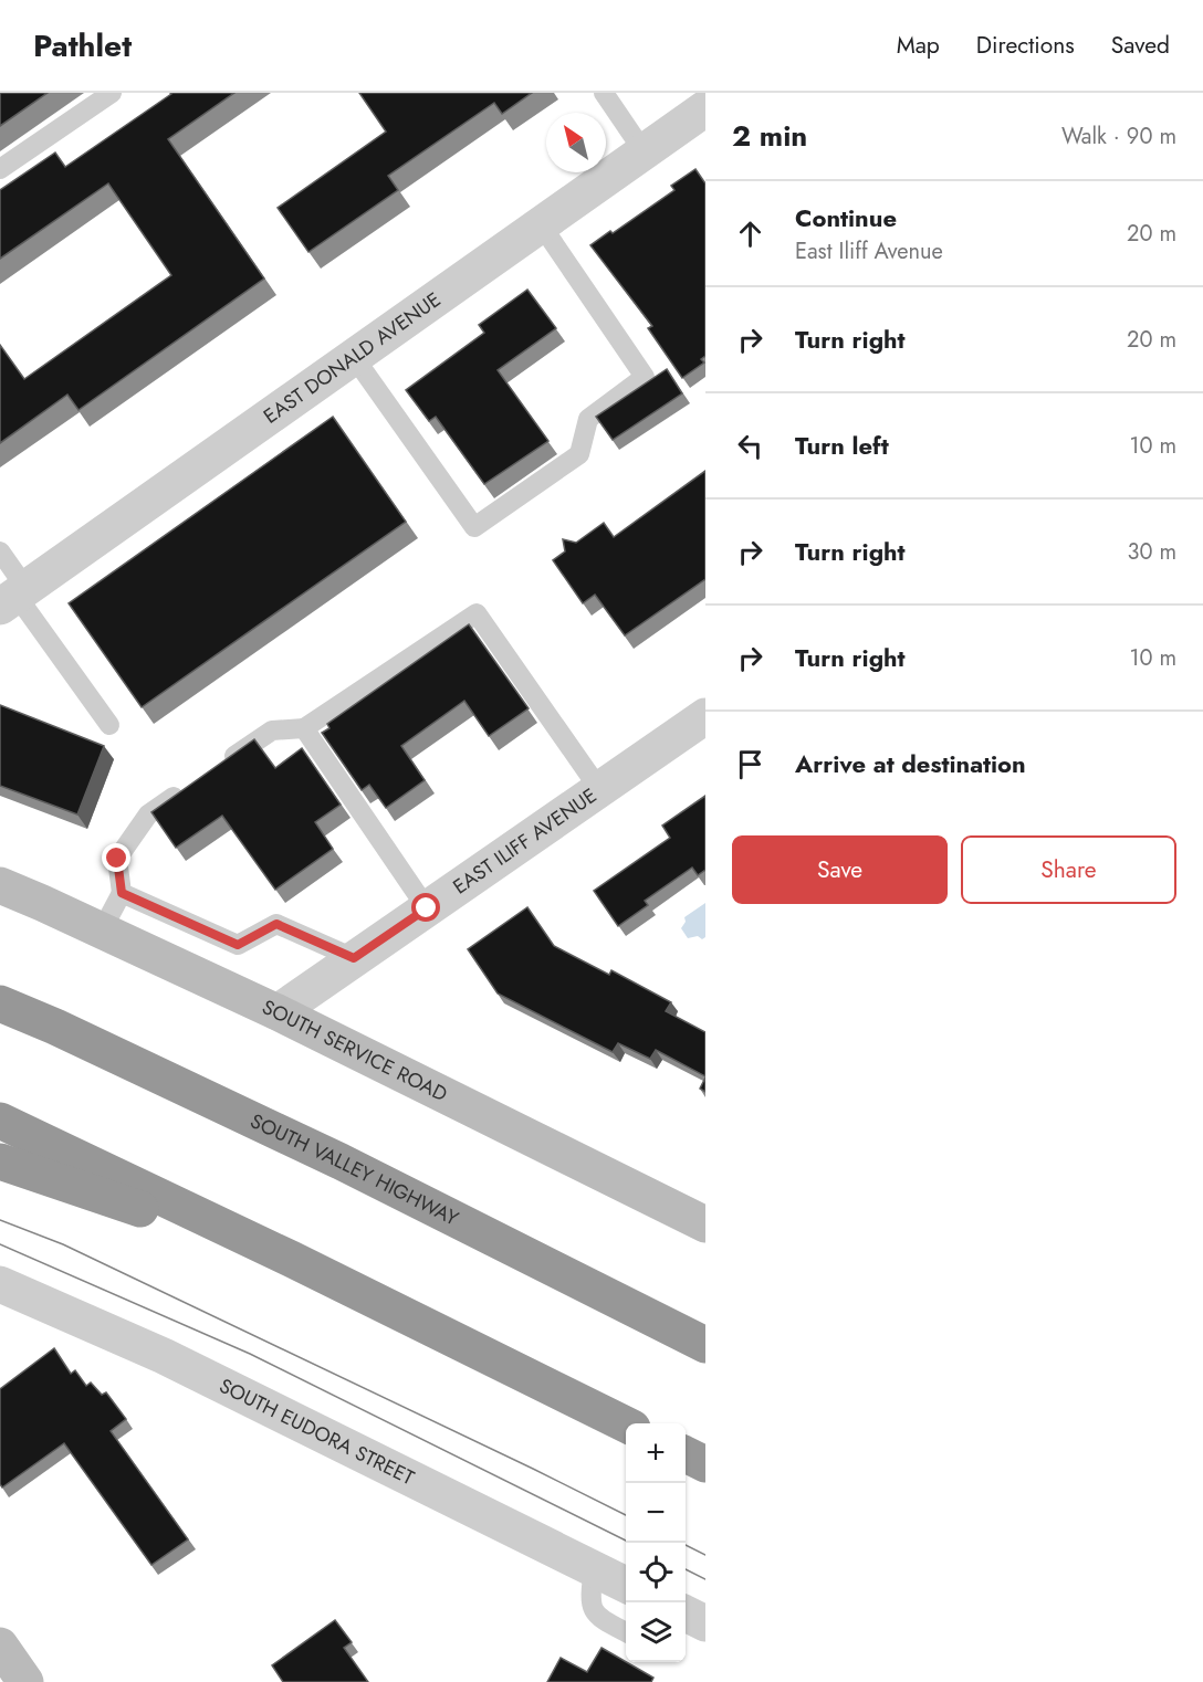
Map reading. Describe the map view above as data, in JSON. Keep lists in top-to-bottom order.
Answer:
{
  "streets": {
    "highway": ["SOUTH VALLEY HIGHWAY"],
    "street": [
      "EAST DONALD AVENUE",
      "EAST ILIFF AVENUE",
      "SOUTH SERVICE ROAD",
      "SOUTH EUDORA STREET"
    ]
  },
  "crossings": [
    ["EAST ILIFF AVENUE", "SOUTH SERVICE ROAD"]
  ],
  "north": "top left",
  "page": {
    "header": "Pathlet",
    "nav": ["Map", "Directions", "Saved"],
    "heading": ["2 min", "Walk · 90 m"],
    "list": [
      ["Continue", "East Iliff Avenue", "20 m"],
      ["Turn right", "20 m"],
      ["Turn left", "10 m"],
      ["Turn right", "30 m"],
      ["Turn right", "10 m"],
      "Arrive at destination"
    ],
    "buttons": ["Save", "Share"],
    "map_buttons": ["+", "−"]
  }
}
